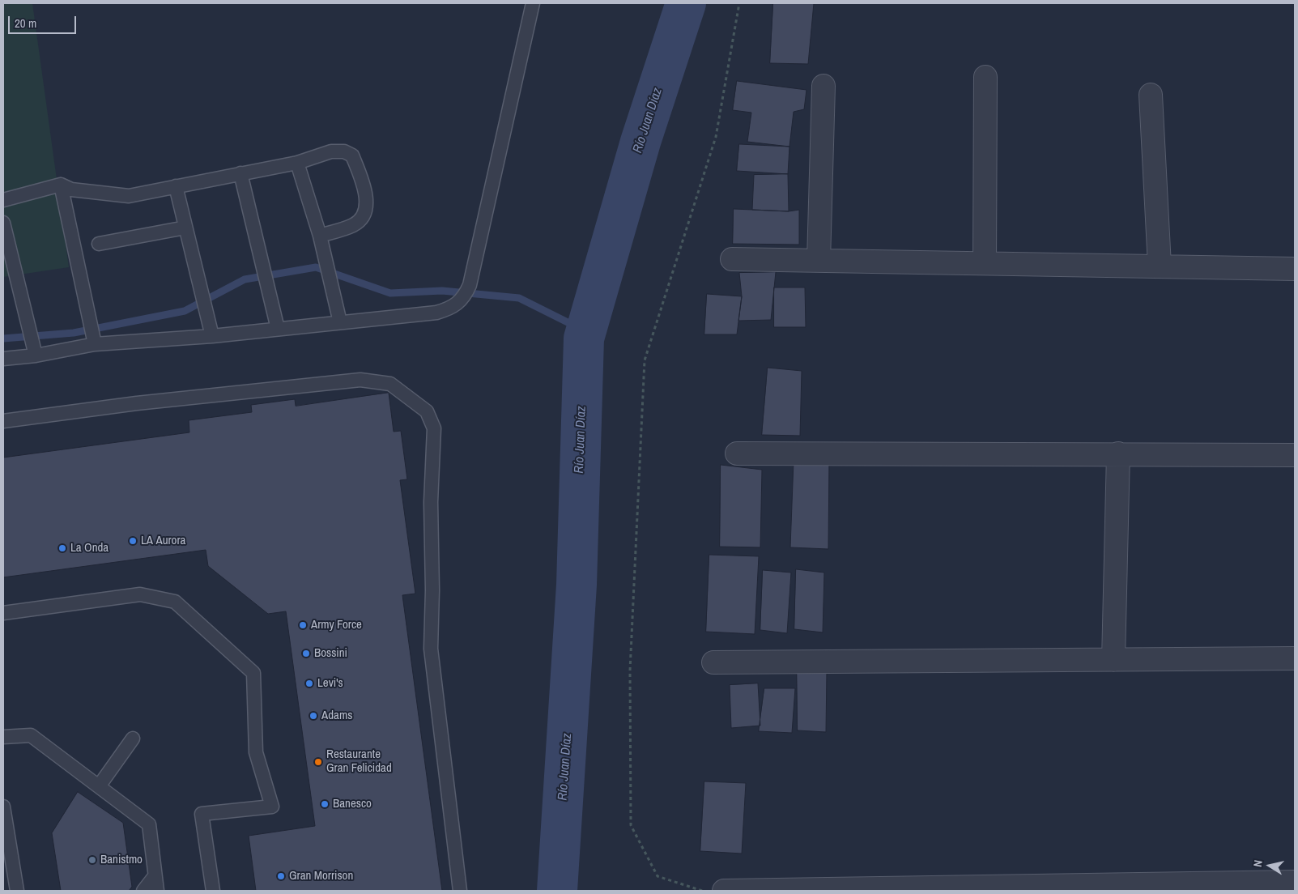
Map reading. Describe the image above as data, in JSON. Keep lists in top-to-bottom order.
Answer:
{
  "water": ["Río Juan Díaz"],
  "places": [
    "LA Aurora",
    "La Onda",
    "Army Force",
    "Bossini",
    "Levi's",
    "Adams",
    "Restaurante Gran Felicidad",
    "Banesco",
    "Banistmo",
    "Gran Morrison"
  ],
  "scale_bar": "20 m",
  "north": "left"
}
